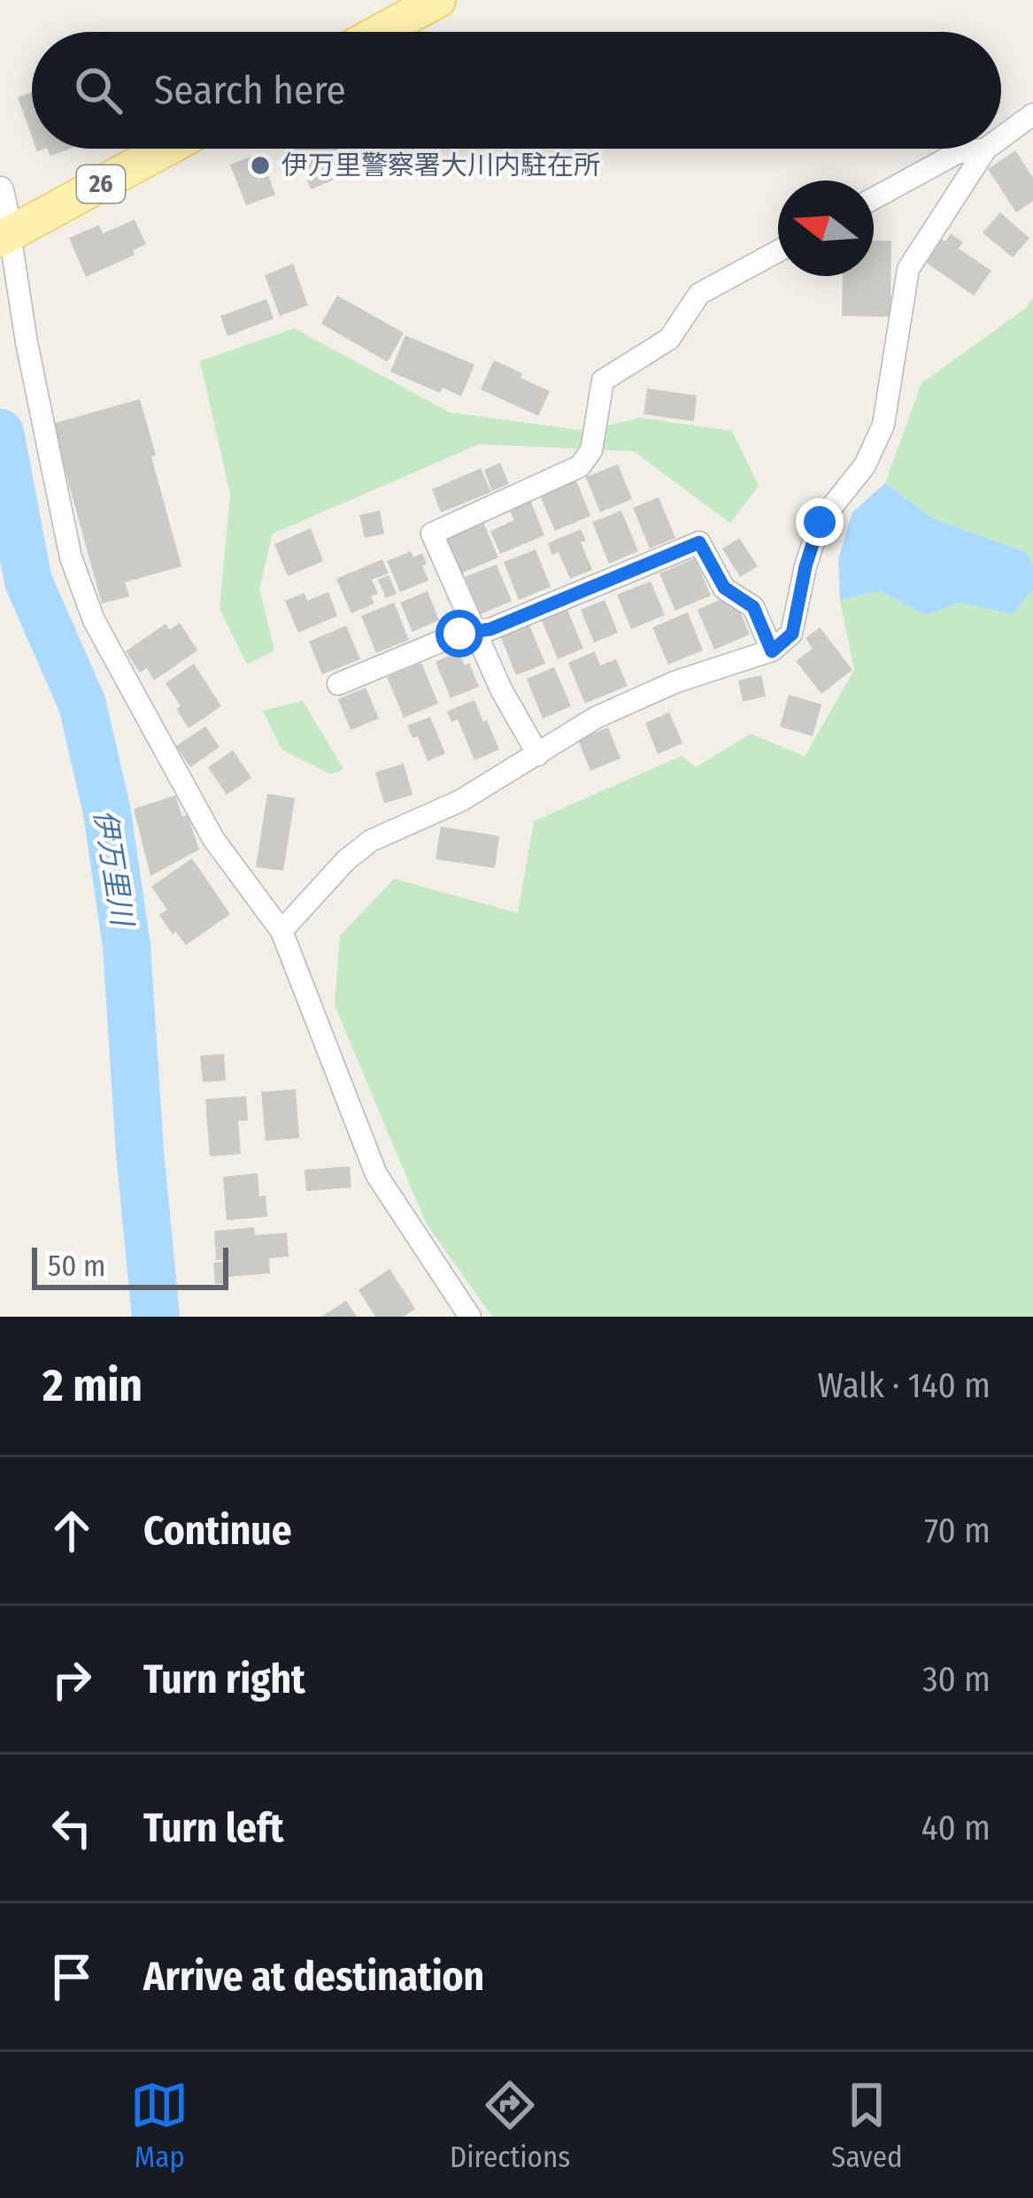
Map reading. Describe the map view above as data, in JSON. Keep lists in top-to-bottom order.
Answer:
{
  "streets": {
    "main road": ["26"]
  },
  "water": ["伊万里川"],
  "places": ["伊万里警察署大川内駐在所"],
  "scale_bar": "50 m",
  "north": "left",
  "page": {
    "search": "Search here",
    "scale": "50 m",
    "heading": ["2 min", "Walk · 140 m"],
    "list": [
      ["Continue", "70 m"],
      ["Turn right", "30 m"],
      ["Turn left", "40 m"],
      "Arrive at destination"
    ],
    "nav": ["Map", "Directions", "Saved"]
  }
}
